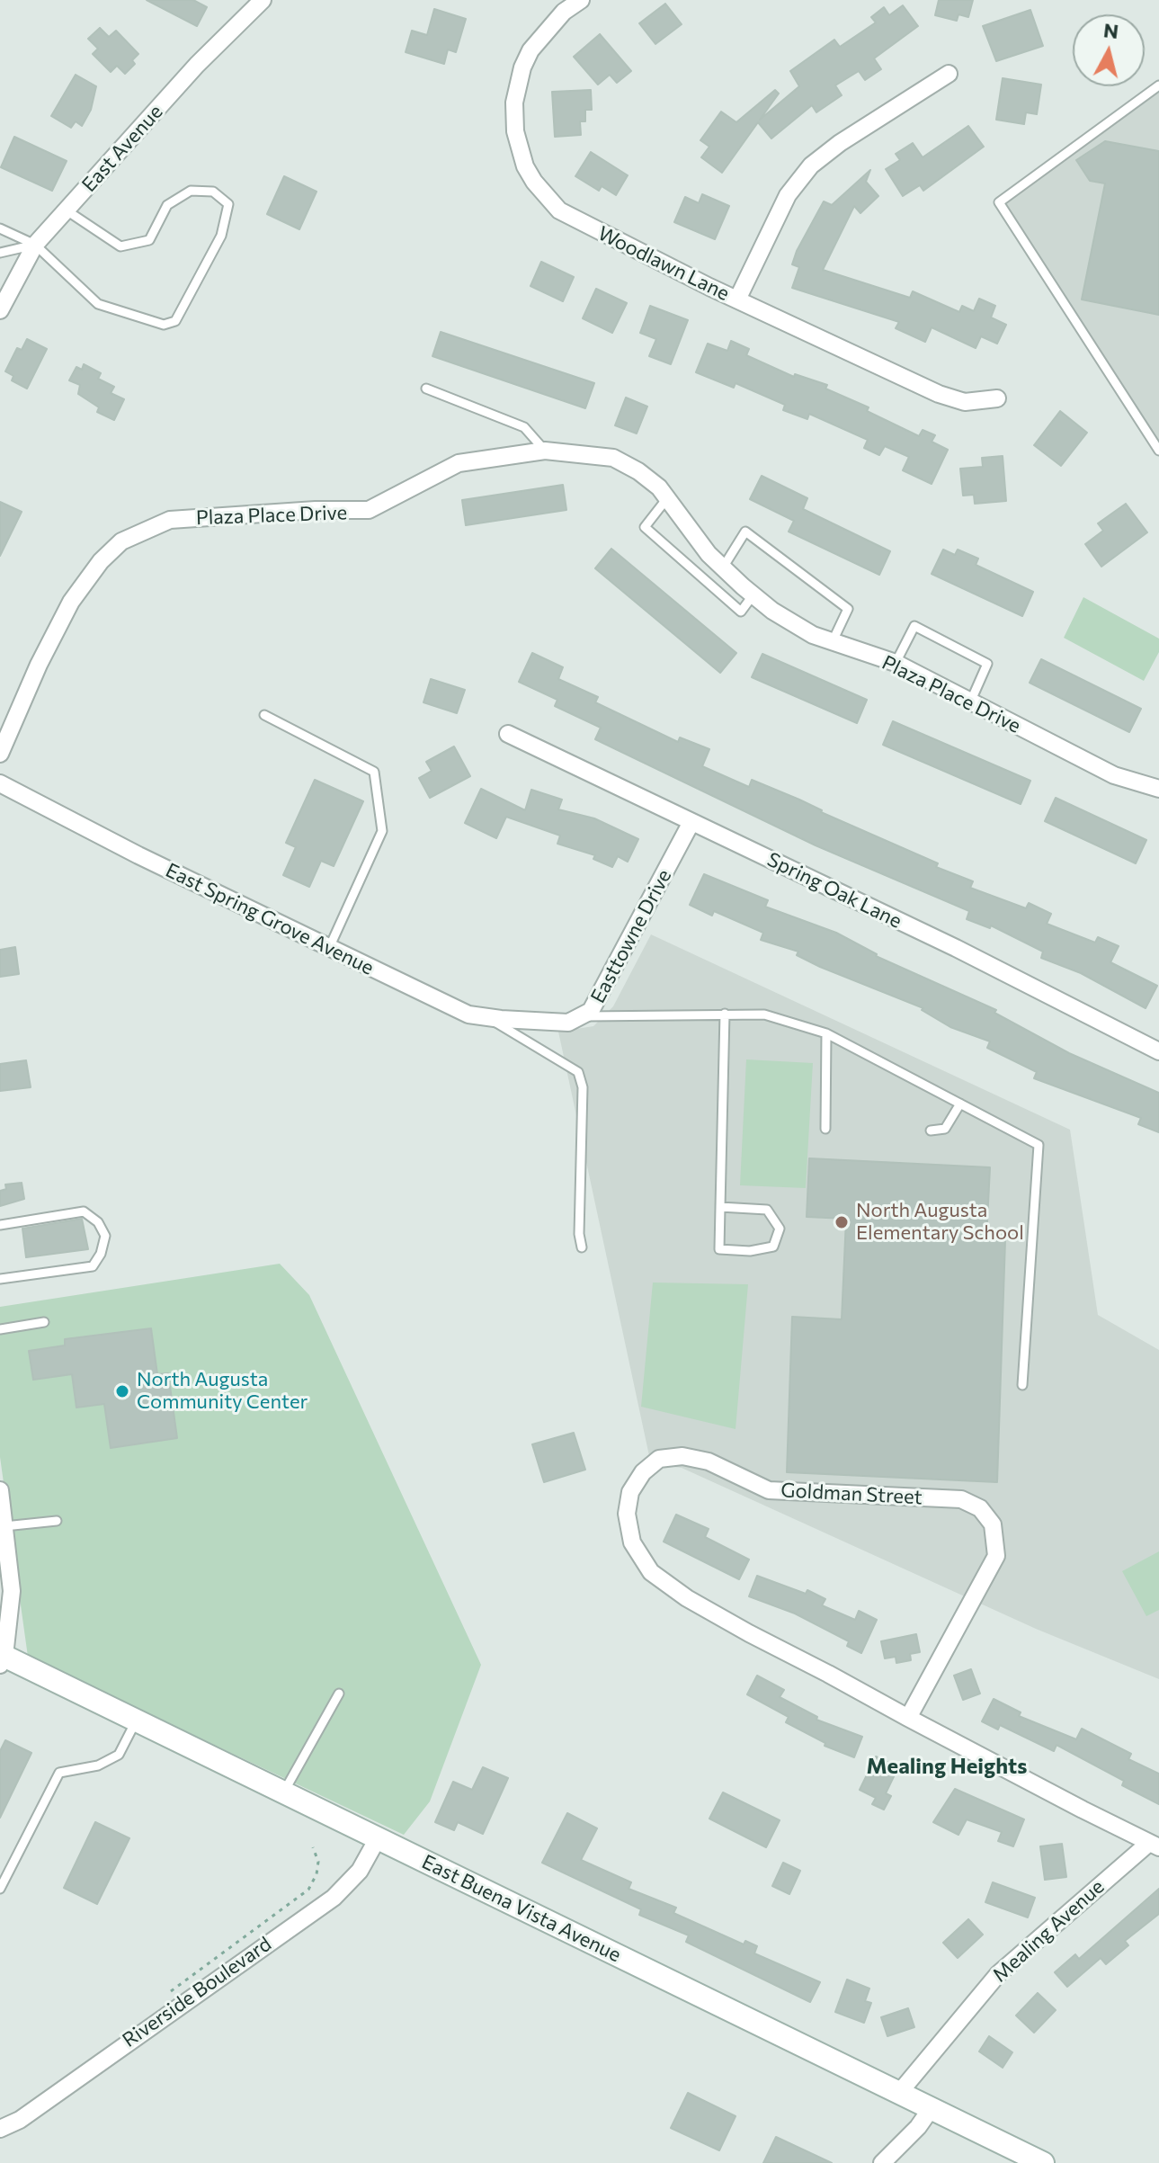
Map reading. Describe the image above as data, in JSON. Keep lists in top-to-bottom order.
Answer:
{
  "streets": {
    "main road": ["East Buena Vista Avenue"],
    "street": [
      "East Avenue",
      "Woodlawn Lane",
      "Plaza Place Drive",
      "Spring Oak Lane",
      "East Spring Grove Avenue",
      "Easttowne Drive",
      "Goldman Street",
      "Mealing Avenue",
      "Riverside Boulevard"
    ]
  },
  "crossings": [
    ["Spring Oak Lane", "Easttowne Drive"],
    ["East Spring Grove Avenue", "Easttowne Drive"],
    ["Goldman Street", "Mealing Avenue"],
    ["East Buena Vista Avenue", "Mealing Avenue"],
    ["East Buena Vista Avenue", "Riverside Boulevard"]
  ],
  "districts": ["Mealing Heights"],
  "places": ["North Augusta Elementary School", "North Augusta Community Center"],
  "north": "top"
}
